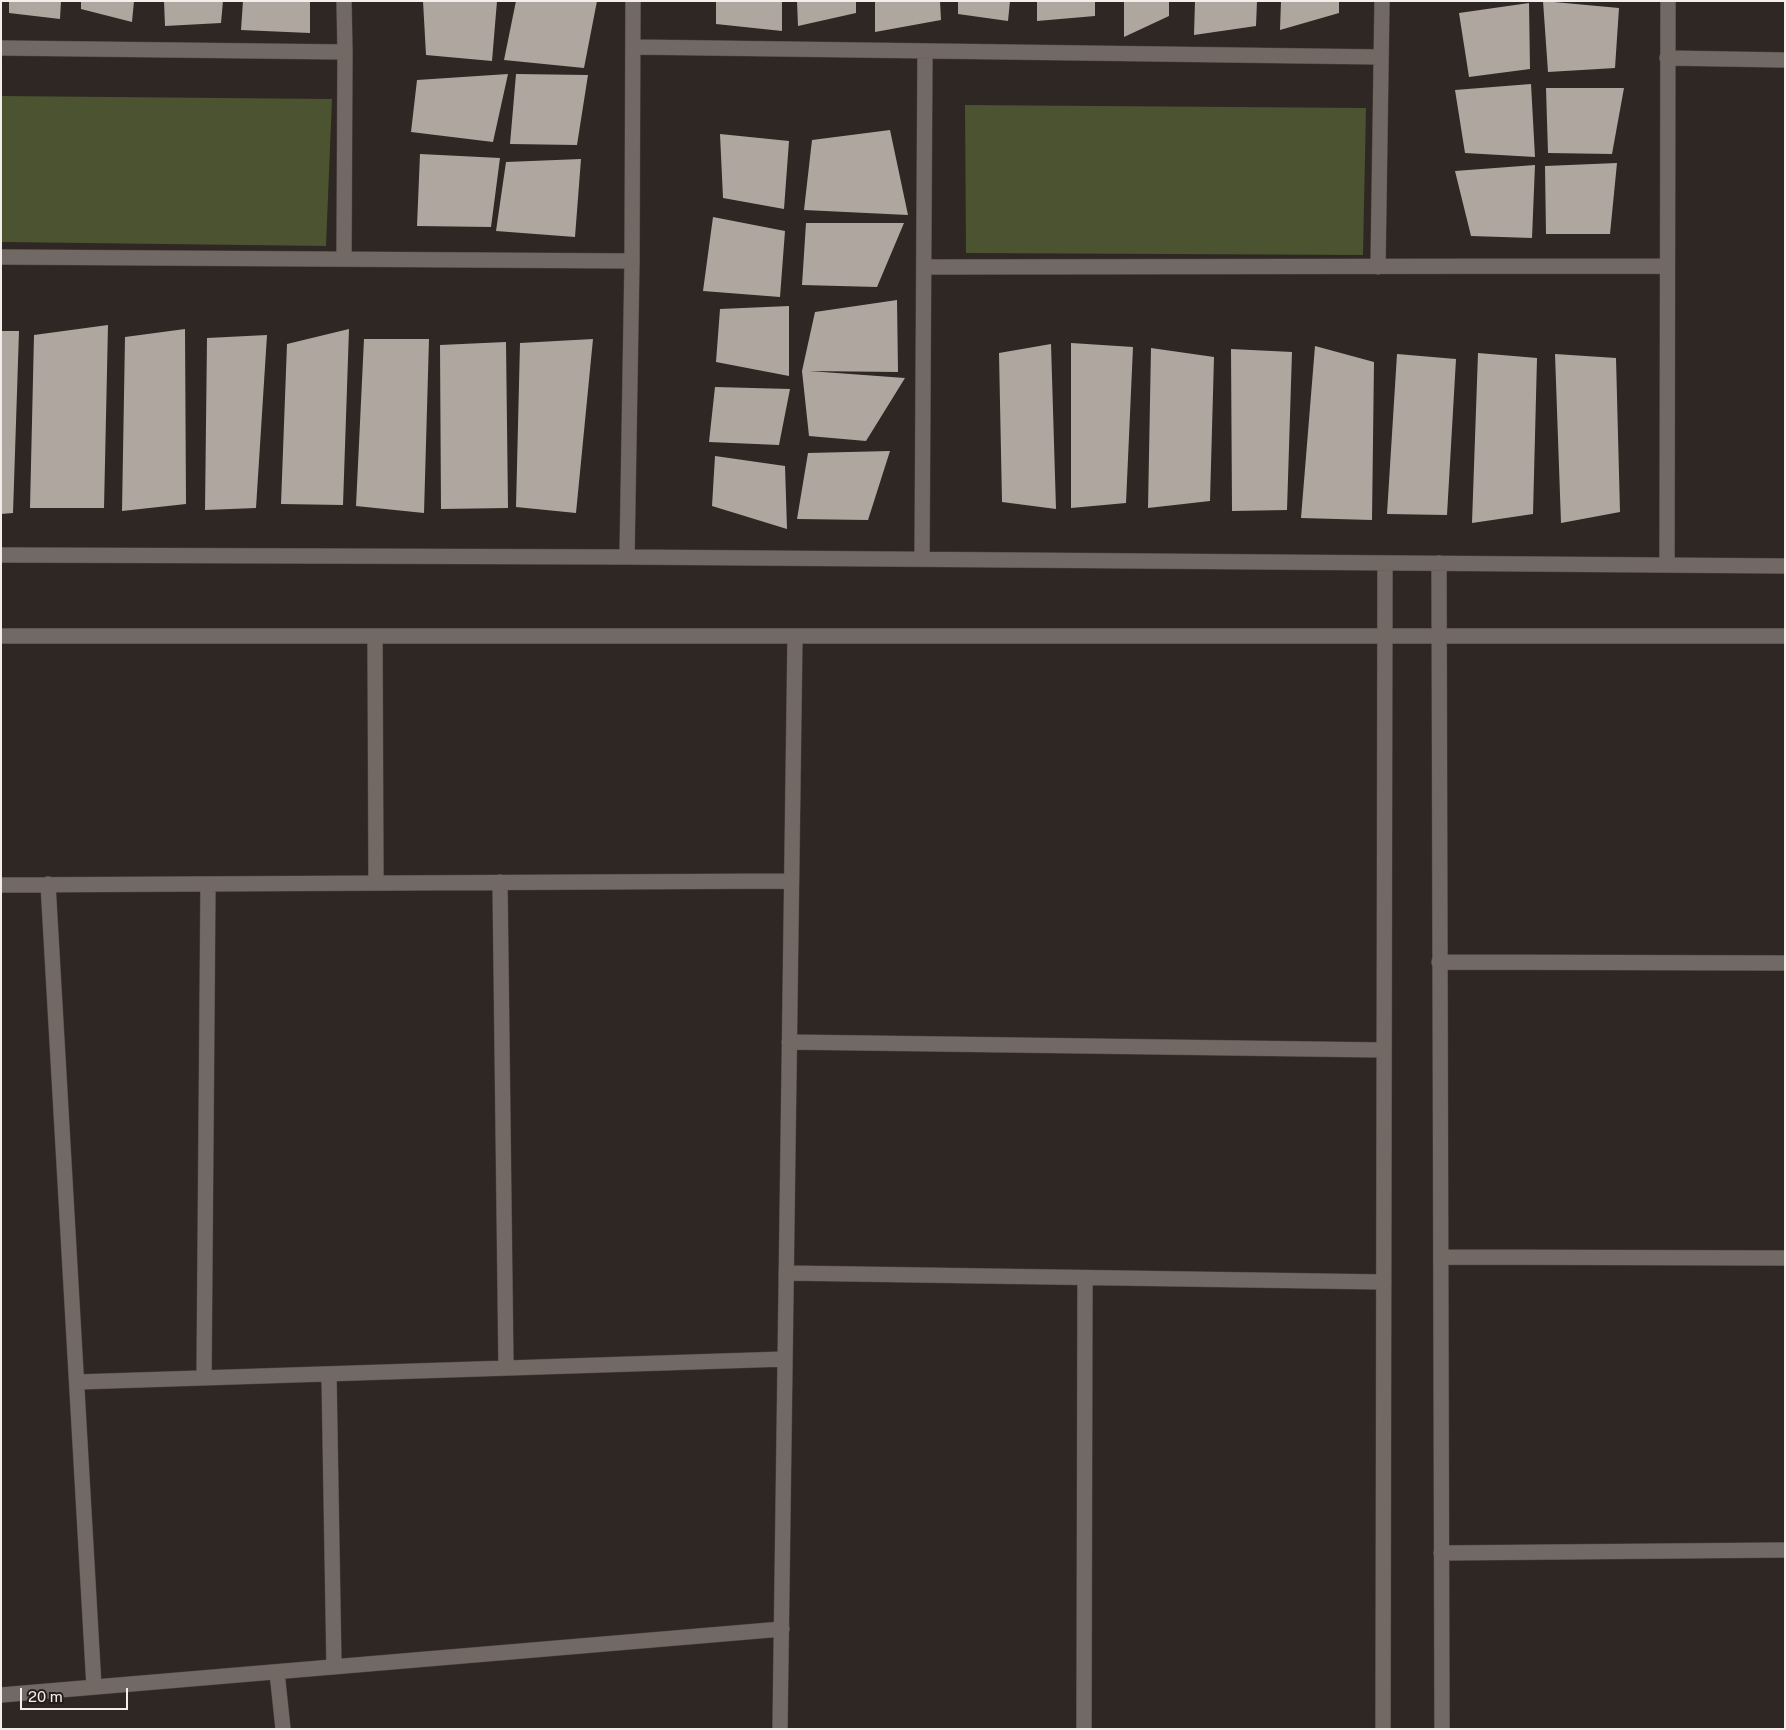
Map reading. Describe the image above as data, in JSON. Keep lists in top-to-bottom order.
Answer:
{
  "scale_bar": "20 m"
}
